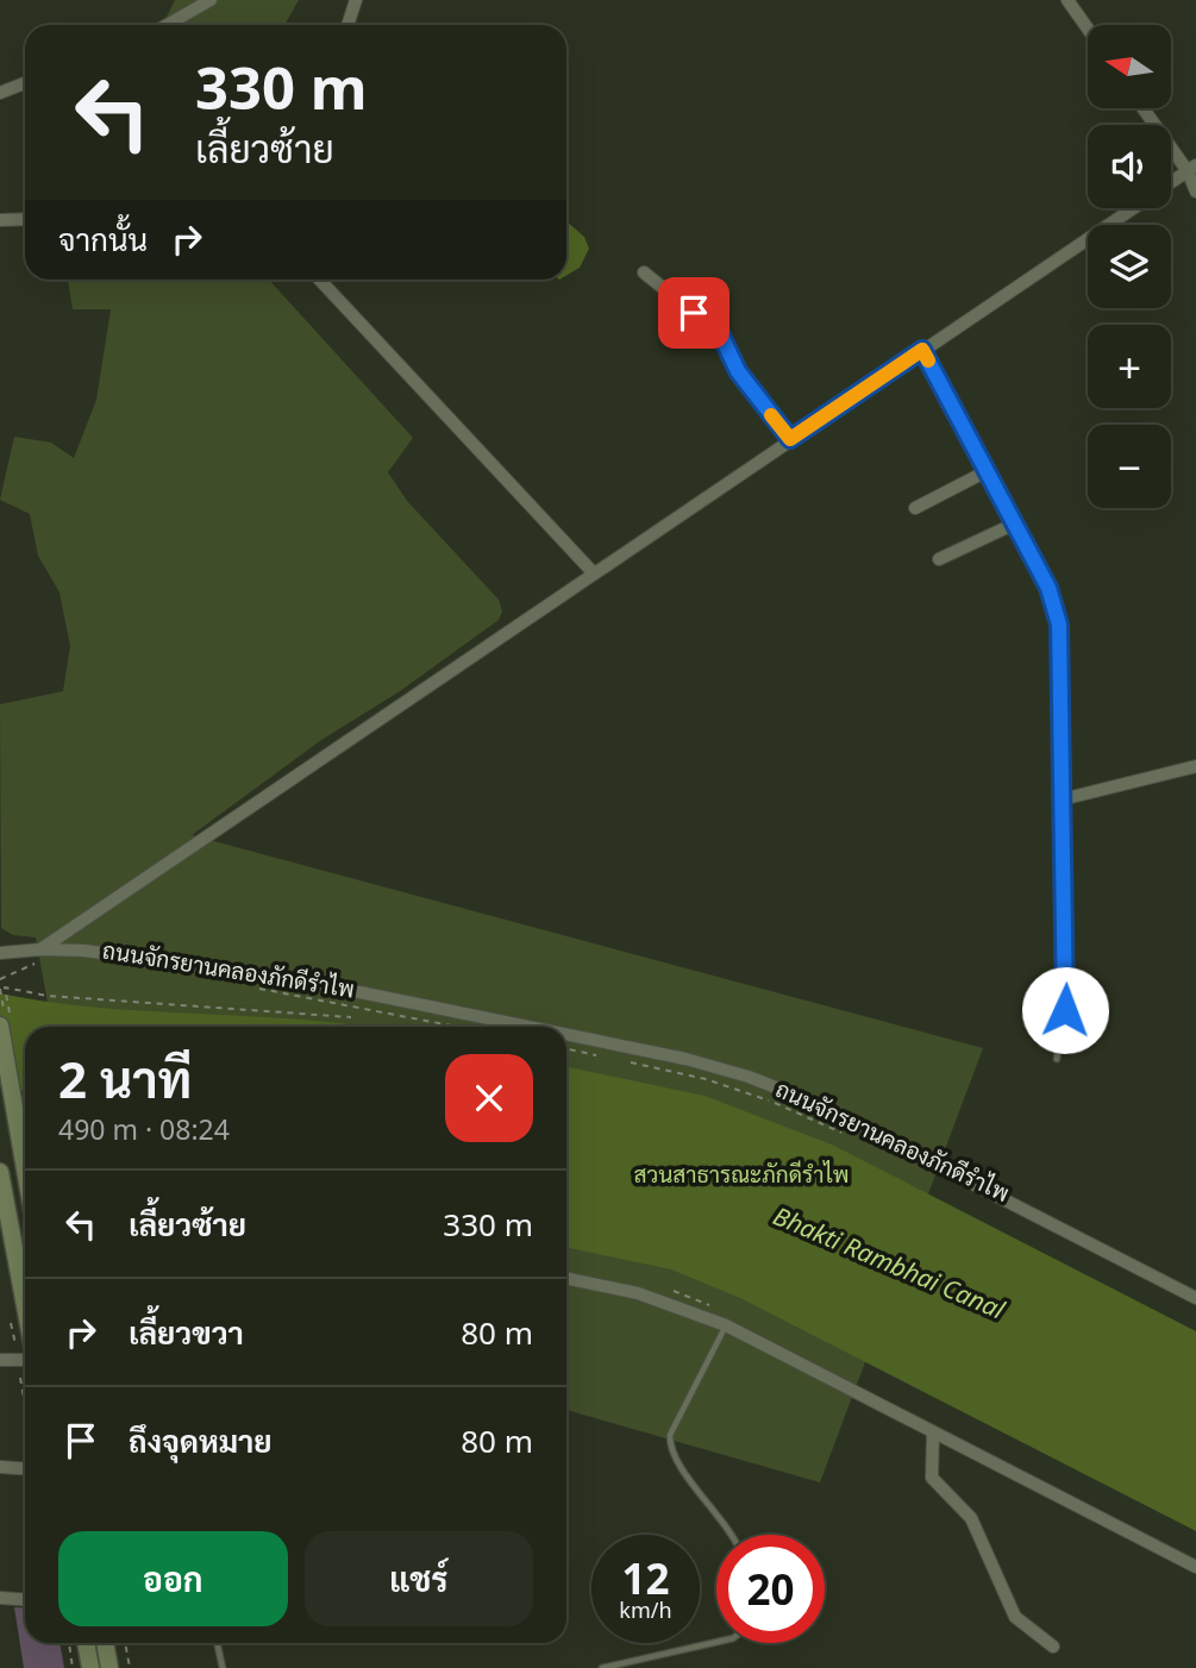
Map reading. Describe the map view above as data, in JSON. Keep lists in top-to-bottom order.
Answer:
{
  "streets": {
    "path": ["ถนนจักรยานคลองภักดีรำไพ"]
  },
  "water": ["Bhakti Rambhai Canal"],
  "parks": ["สวนสาธารณะภักดีรำไพ"],
  "north": "left",
  "page": {
    "map_buttons": ["+", "−"],
    "turn": ["330 m", "เลี้ยวซ้าย"],
    "then": "จากนั้น",
    "heading": ["2 นาที", "490 m · 08:24"],
    "list": [
      {
        "name": "เลี้ยวซ้าย",
        "value": "330 m"
      },
      {
        "name": "เลี้ยวขวา",
        "value": "80 m"
      },
      {
        "name": "ถึงจุดหมาย",
        "value": "80 m"
      }
    ],
    "buttons": ["ออก", "แชร์"],
    "speed": "12 km/h",
    "limit": "20"
  }
}
